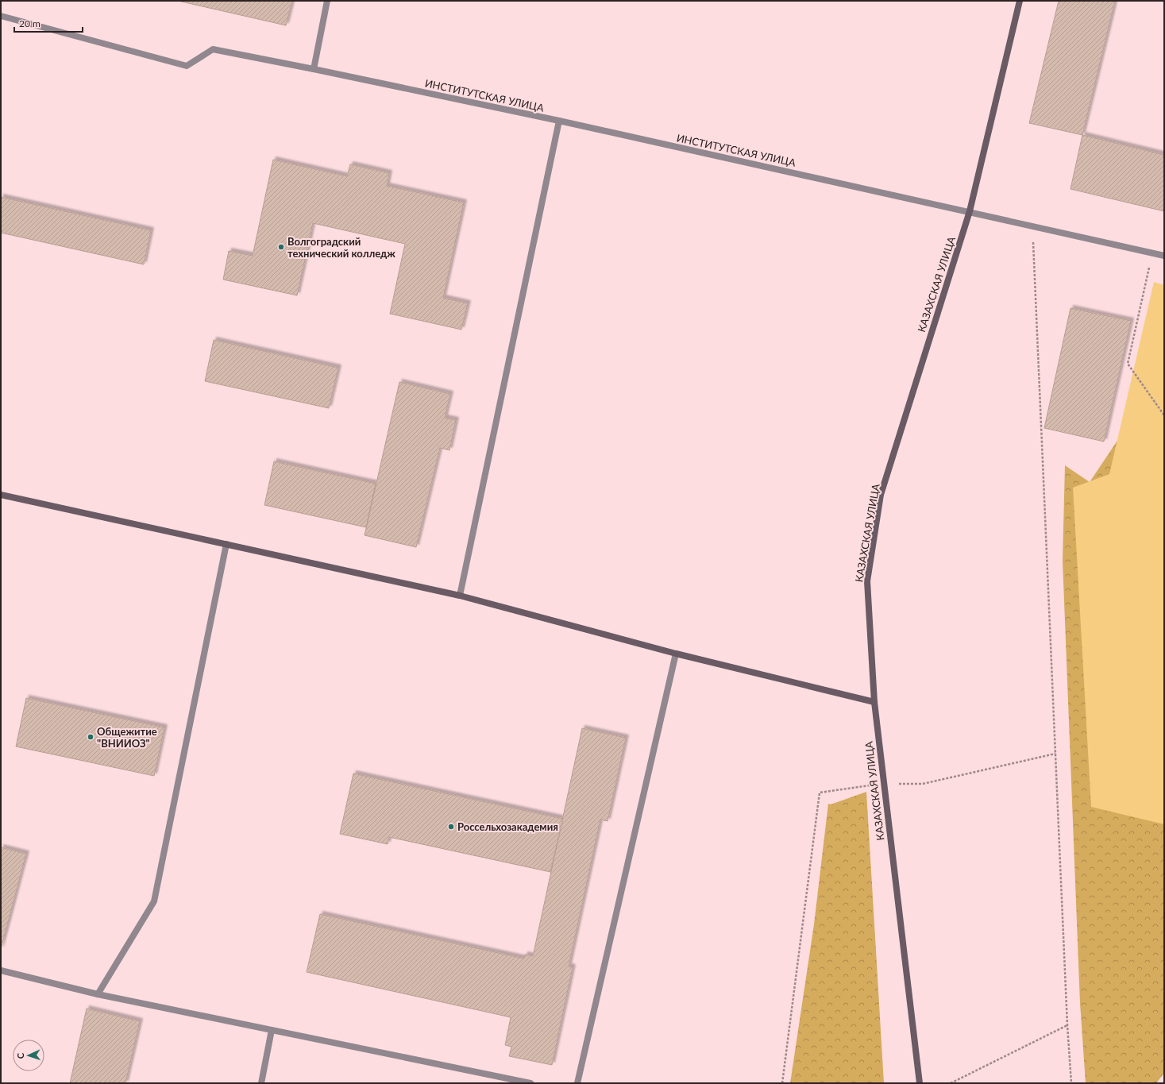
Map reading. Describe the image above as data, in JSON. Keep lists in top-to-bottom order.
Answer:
{
  "streets": {
    "main road": ["КАЗАХСКАЯ УЛИЦА"],
    "street": ["ИНСТИТУТСКАЯ УЛИЦА"]
  },
  "crossings": [
    ["ИНСТИТУТСКАЯ УЛИЦА", "КАЗАХСКАЯ УЛИЦА"]
  ],
  "places": ["Волгоградский технический колледж", "Общежитие \"ВНИИОЗ\"", "Россельхозакадемия"],
  "scale_bar": "20 m",
  "north": "left"
}
